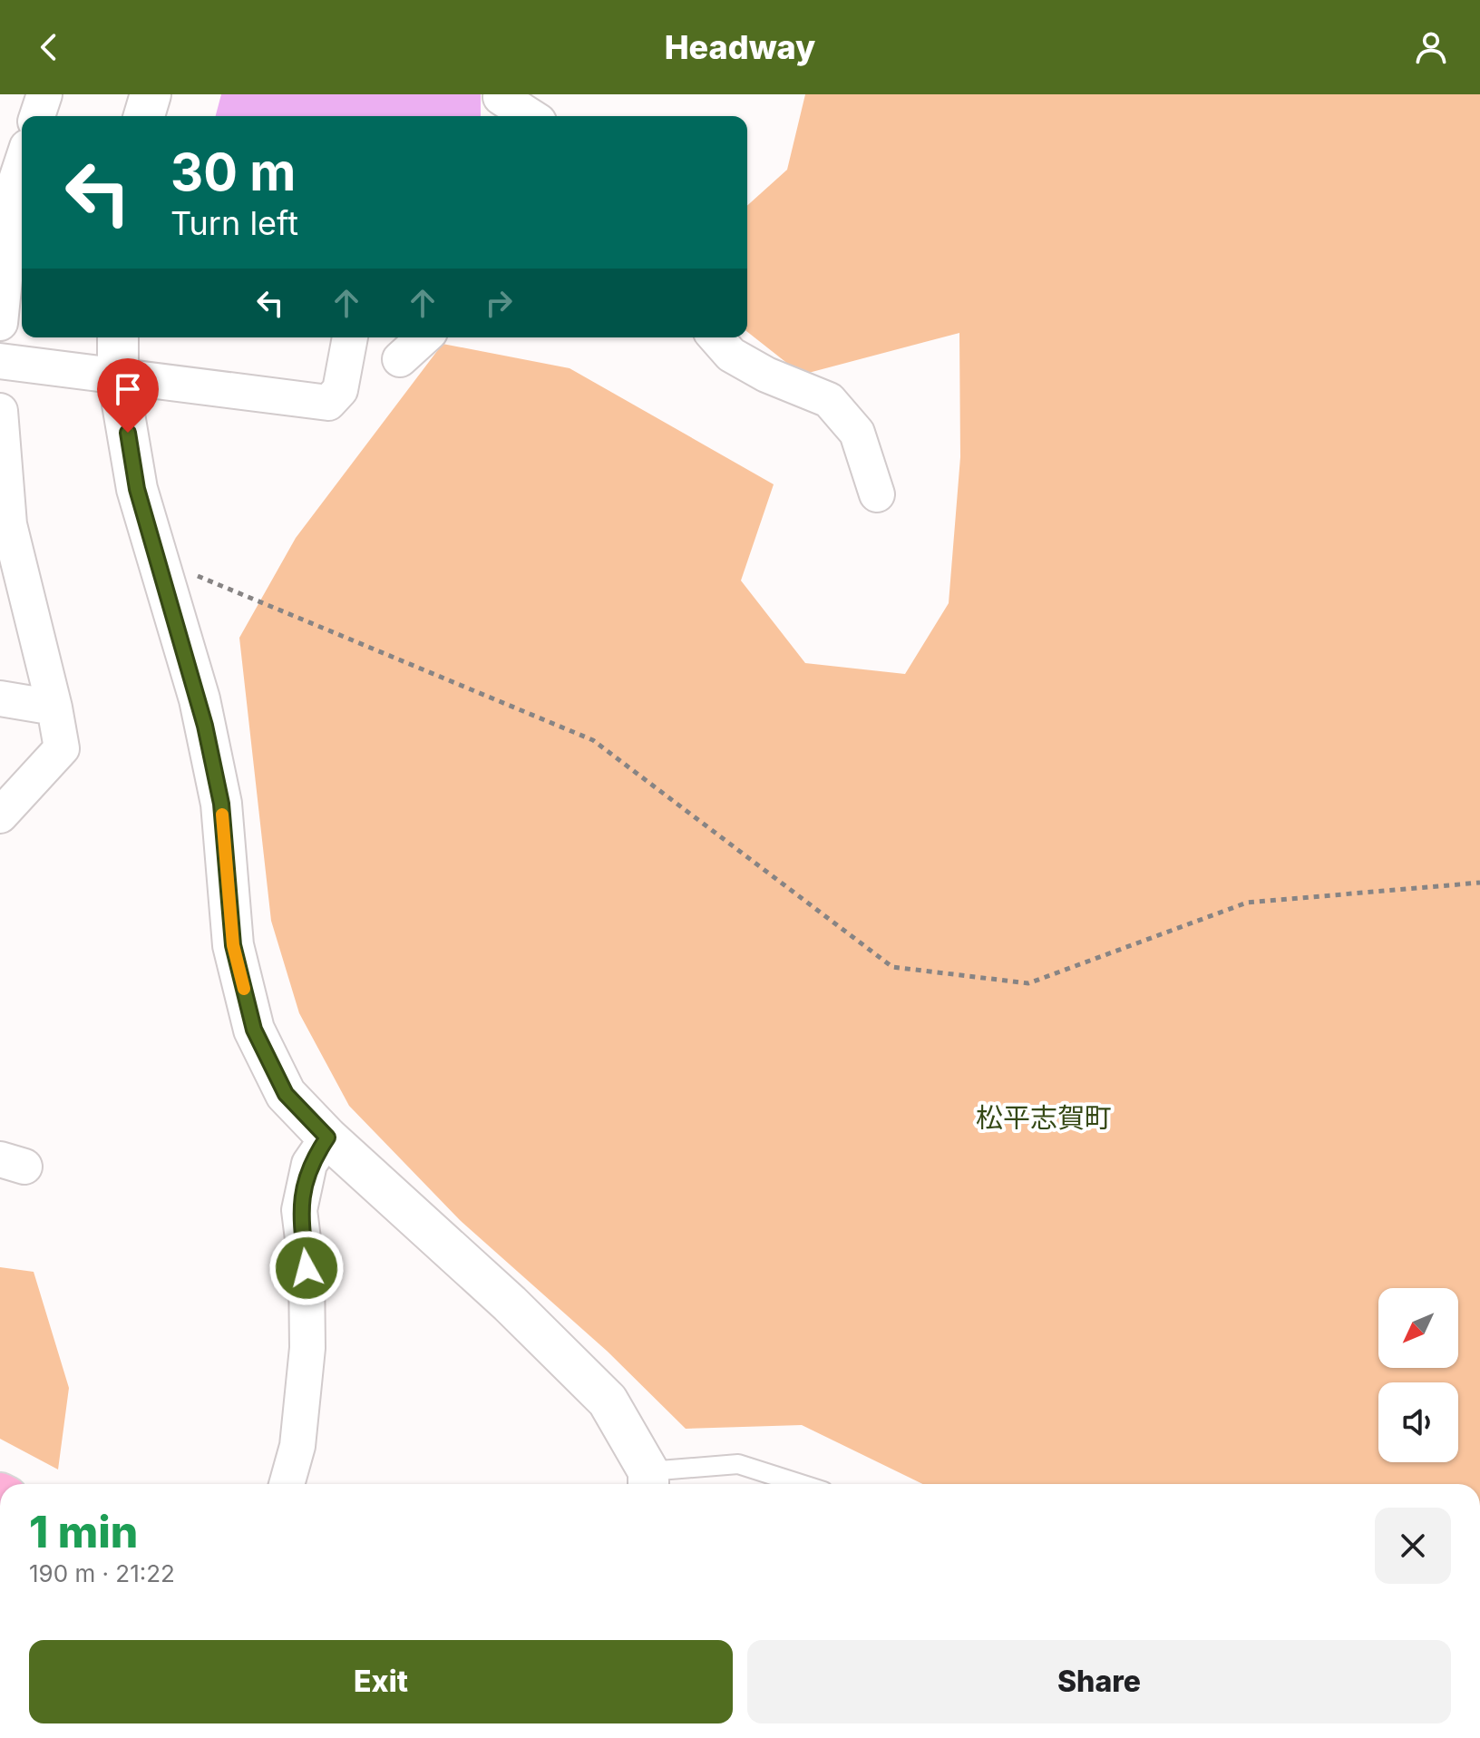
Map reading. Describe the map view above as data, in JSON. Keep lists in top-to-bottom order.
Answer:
{
  "districts": ["松平志賀町"],
  "north": "bottom left",
  "page": {
    "header": "Headway",
    "turn": ["30 m", "Turn left"],
    "heading": ["1 min", "190 m · 21:22"],
    "buttons": ["Exit", "Share"]
  }
}
